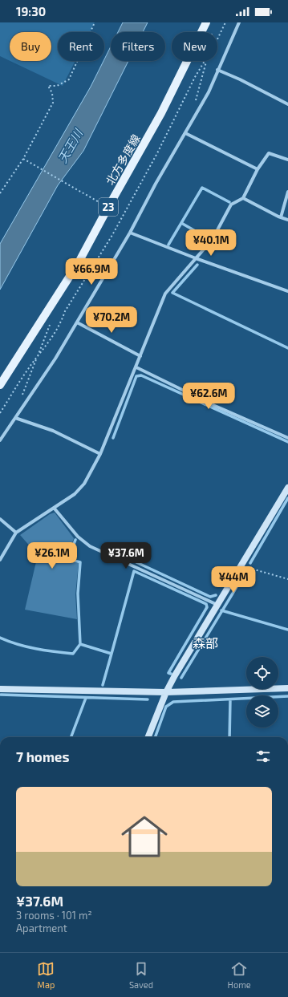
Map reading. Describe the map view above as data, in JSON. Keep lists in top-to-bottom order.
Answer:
{
  "streets": {
    "main road": ["北方多度線", "23"]
  },
  "districts": ["森部"],
  "water": ["天王川"],
  "page": {
    "status": "19:30",
    "chip": [
      "Buy",
      "Rent",
      "Filters",
      "New"
    ],
    "price": [
      "¥40.1M",
      "¥66.9M",
      "¥70.2M",
      "¥62.6M",
      "¥26.1M",
      "¥37.6M",
      "¥44M"
    ],
    "heading": "7 homes",
    "list": [
      {
        "name": "¥37.6M",
        "note": "3 rooms · 101 m² · Apartment"
      }
    ],
    "tabs": ["Map", "Saved", "Home"]
  }
}
